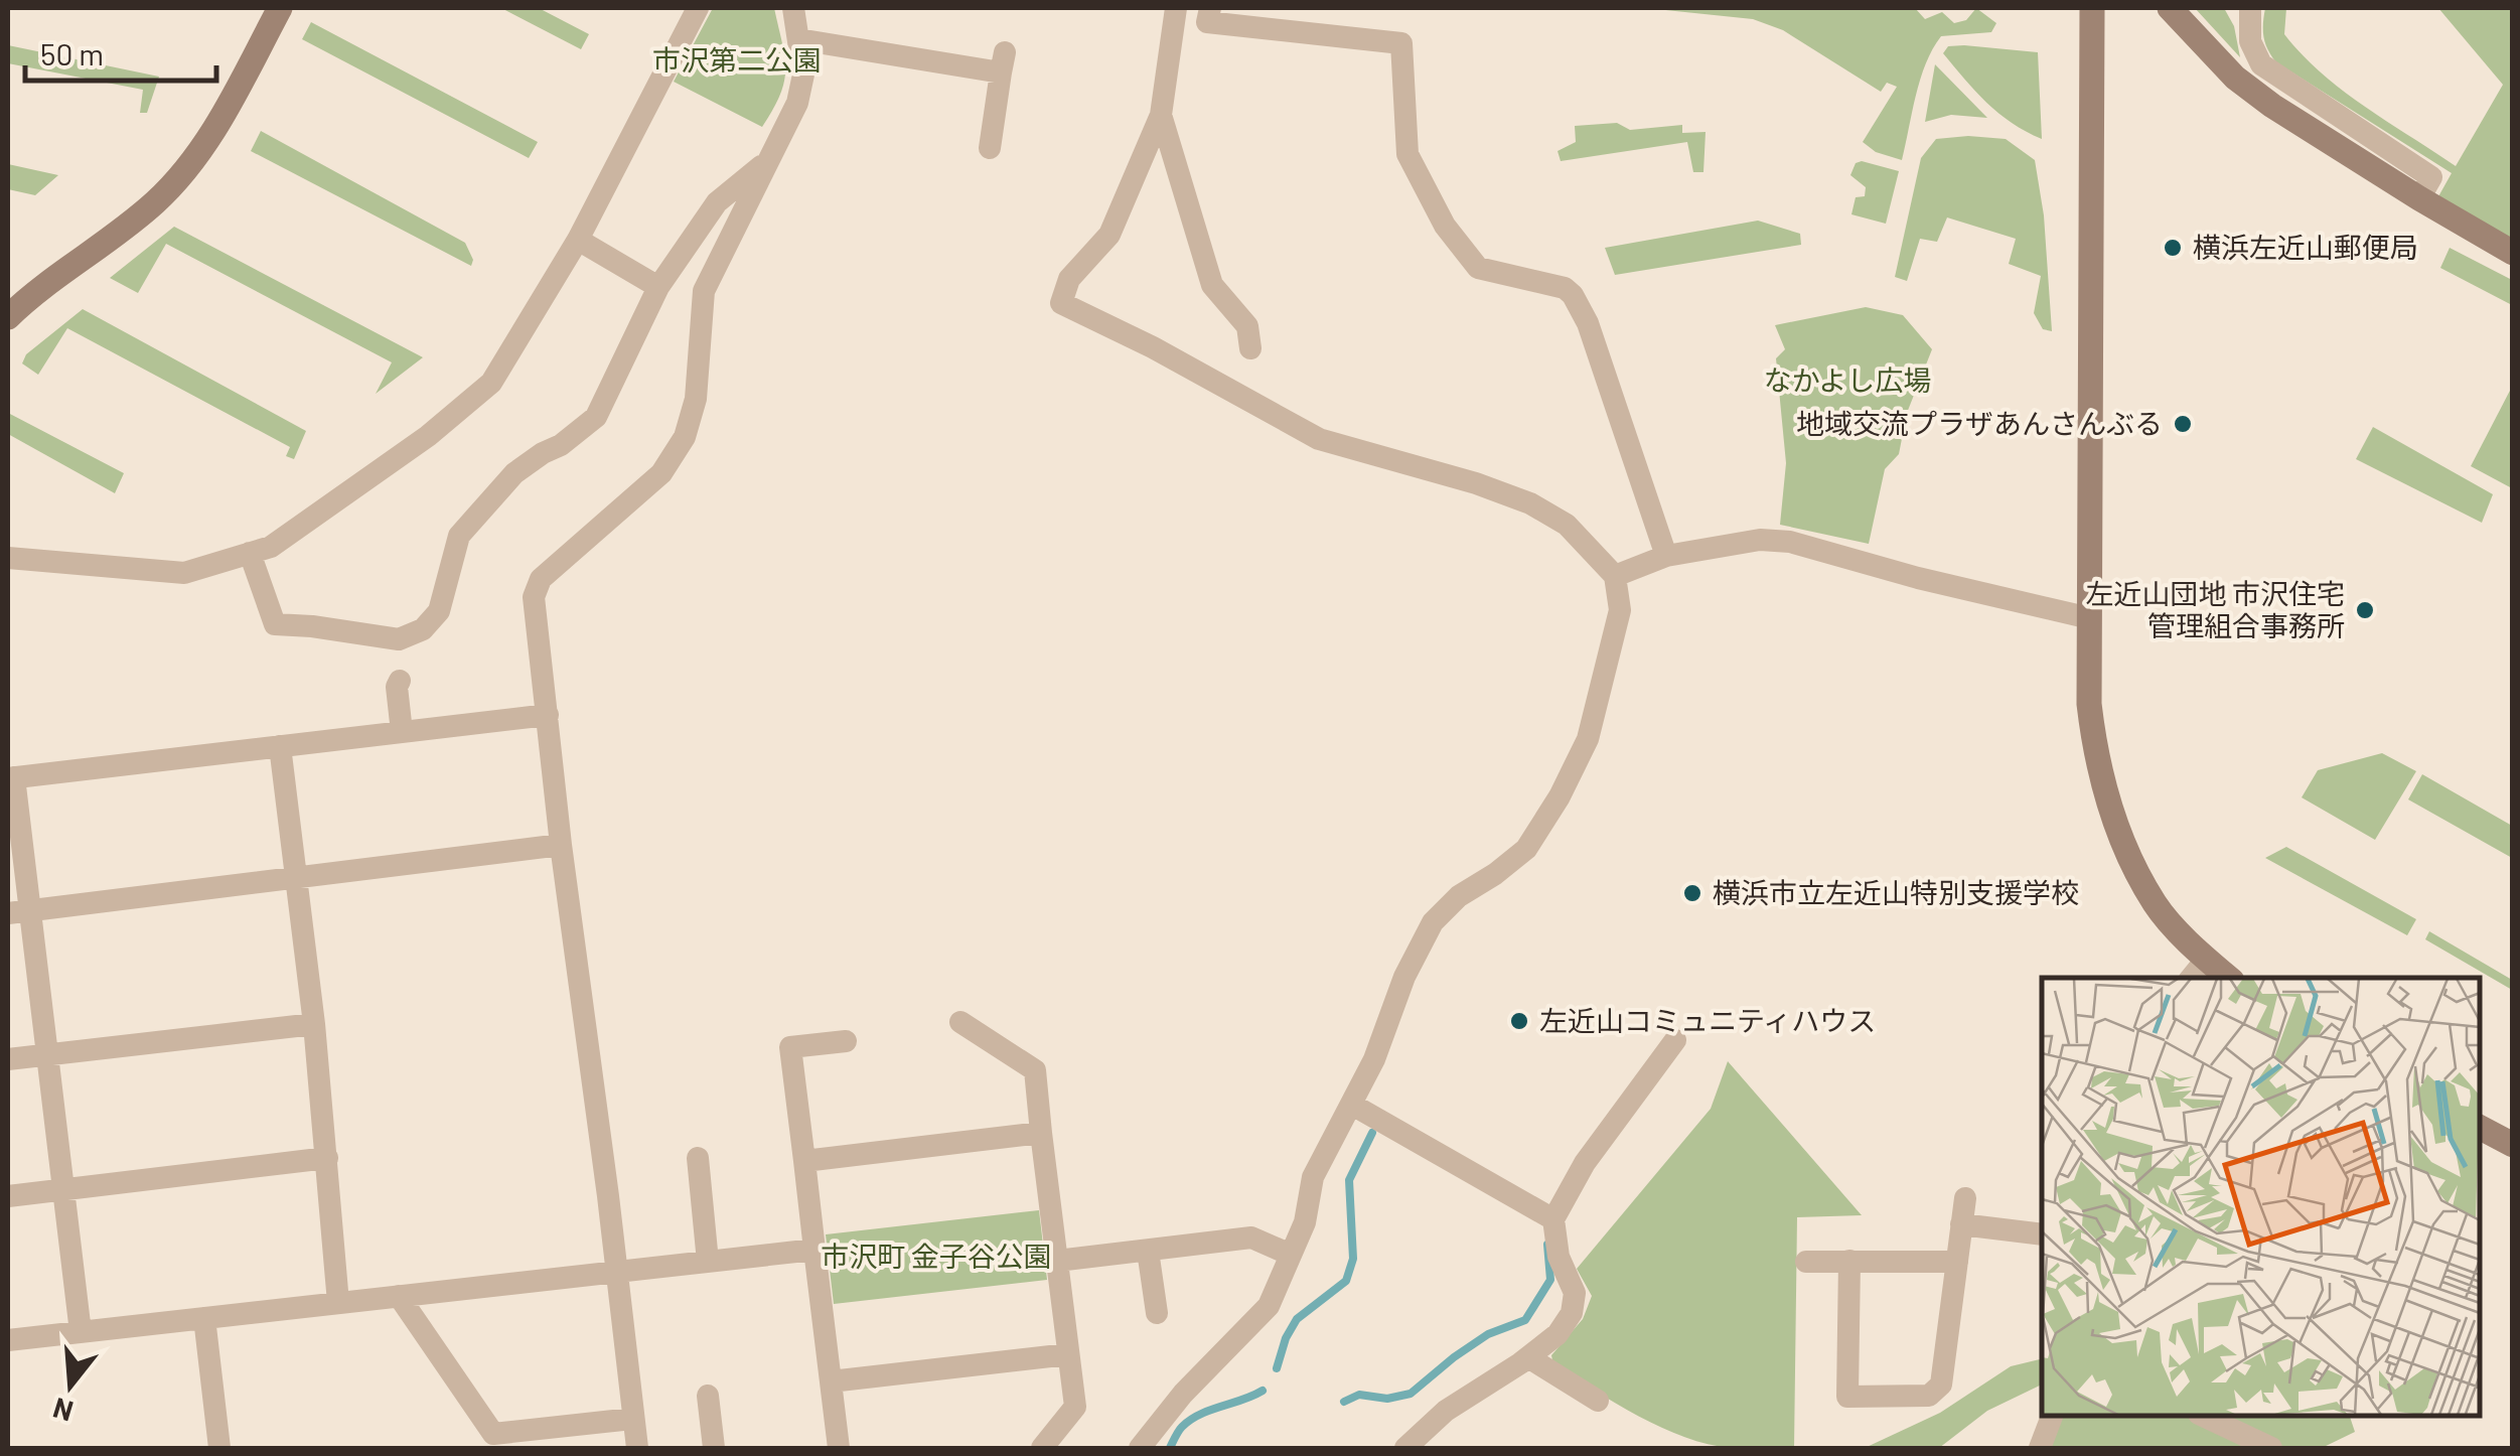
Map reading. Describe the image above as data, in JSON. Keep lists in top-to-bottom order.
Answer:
{
  "parks": ["市沢第二公園", "なかよし広場", "市沢町 金子谷公園"],
  "places": [
    "横浜左近山郵便局",
    "地域交流プラザあんさんぶる",
    "左近山団地 市沢住宅 管理組合事務所",
    "横浜市立左近山特別支援学校",
    "左近山コミュニティハウス"
  ],
  "scale_bar": "50 m",
  "north": "bottom"
}
